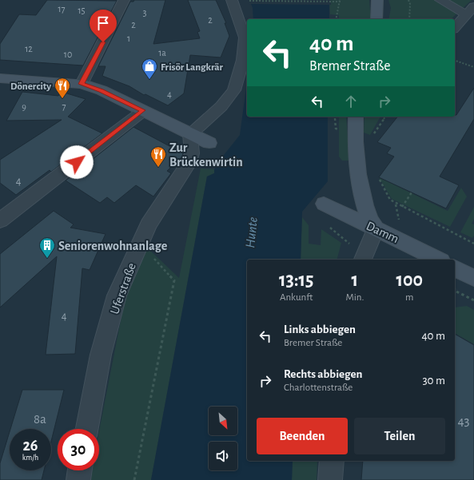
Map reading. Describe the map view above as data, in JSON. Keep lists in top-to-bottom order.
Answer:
{
  "streets": {
    "street": ["Damm", "Uferstraße"]
  },
  "water": ["Hunte"],
  "places": {
    "shop": ["Frisör Langkrär"],
    "restaurant": ["Dönercity", "Zur Brückenwirtin"],
    "building": ["Seniorenwohnanlage"]
  },
  "house_numbers": [
    "17",
    "15",
    "3",
    "2",
    "2",
    "1",
    "12",
    "1a",
    "10",
    "4",
    "7",
    "9",
    "4",
    "4",
    "8a",
    "43"
  ],
  "north": "bottom right",
  "page": {
    "turn": ["40 m", "Bremer Straße"],
    "eta": [
      "13:15",
      "Ankunft",
      "1",
      "Min.",
      "100",
      "m"
    ],
    "list": [
      {
        "name": "Links abbiegen",
        "note": "Bremer Straße",
        "value": "40 m"
      },
      {
        "name": "Rechts abbiegen",
        "note": "Charlottenstraße",
        "value": "30 m"
      }
    ],
    "buttons": ["Beenden", "Teilen"],
    "speed": "26 km/h",
    "limit": "30"
  }
}
